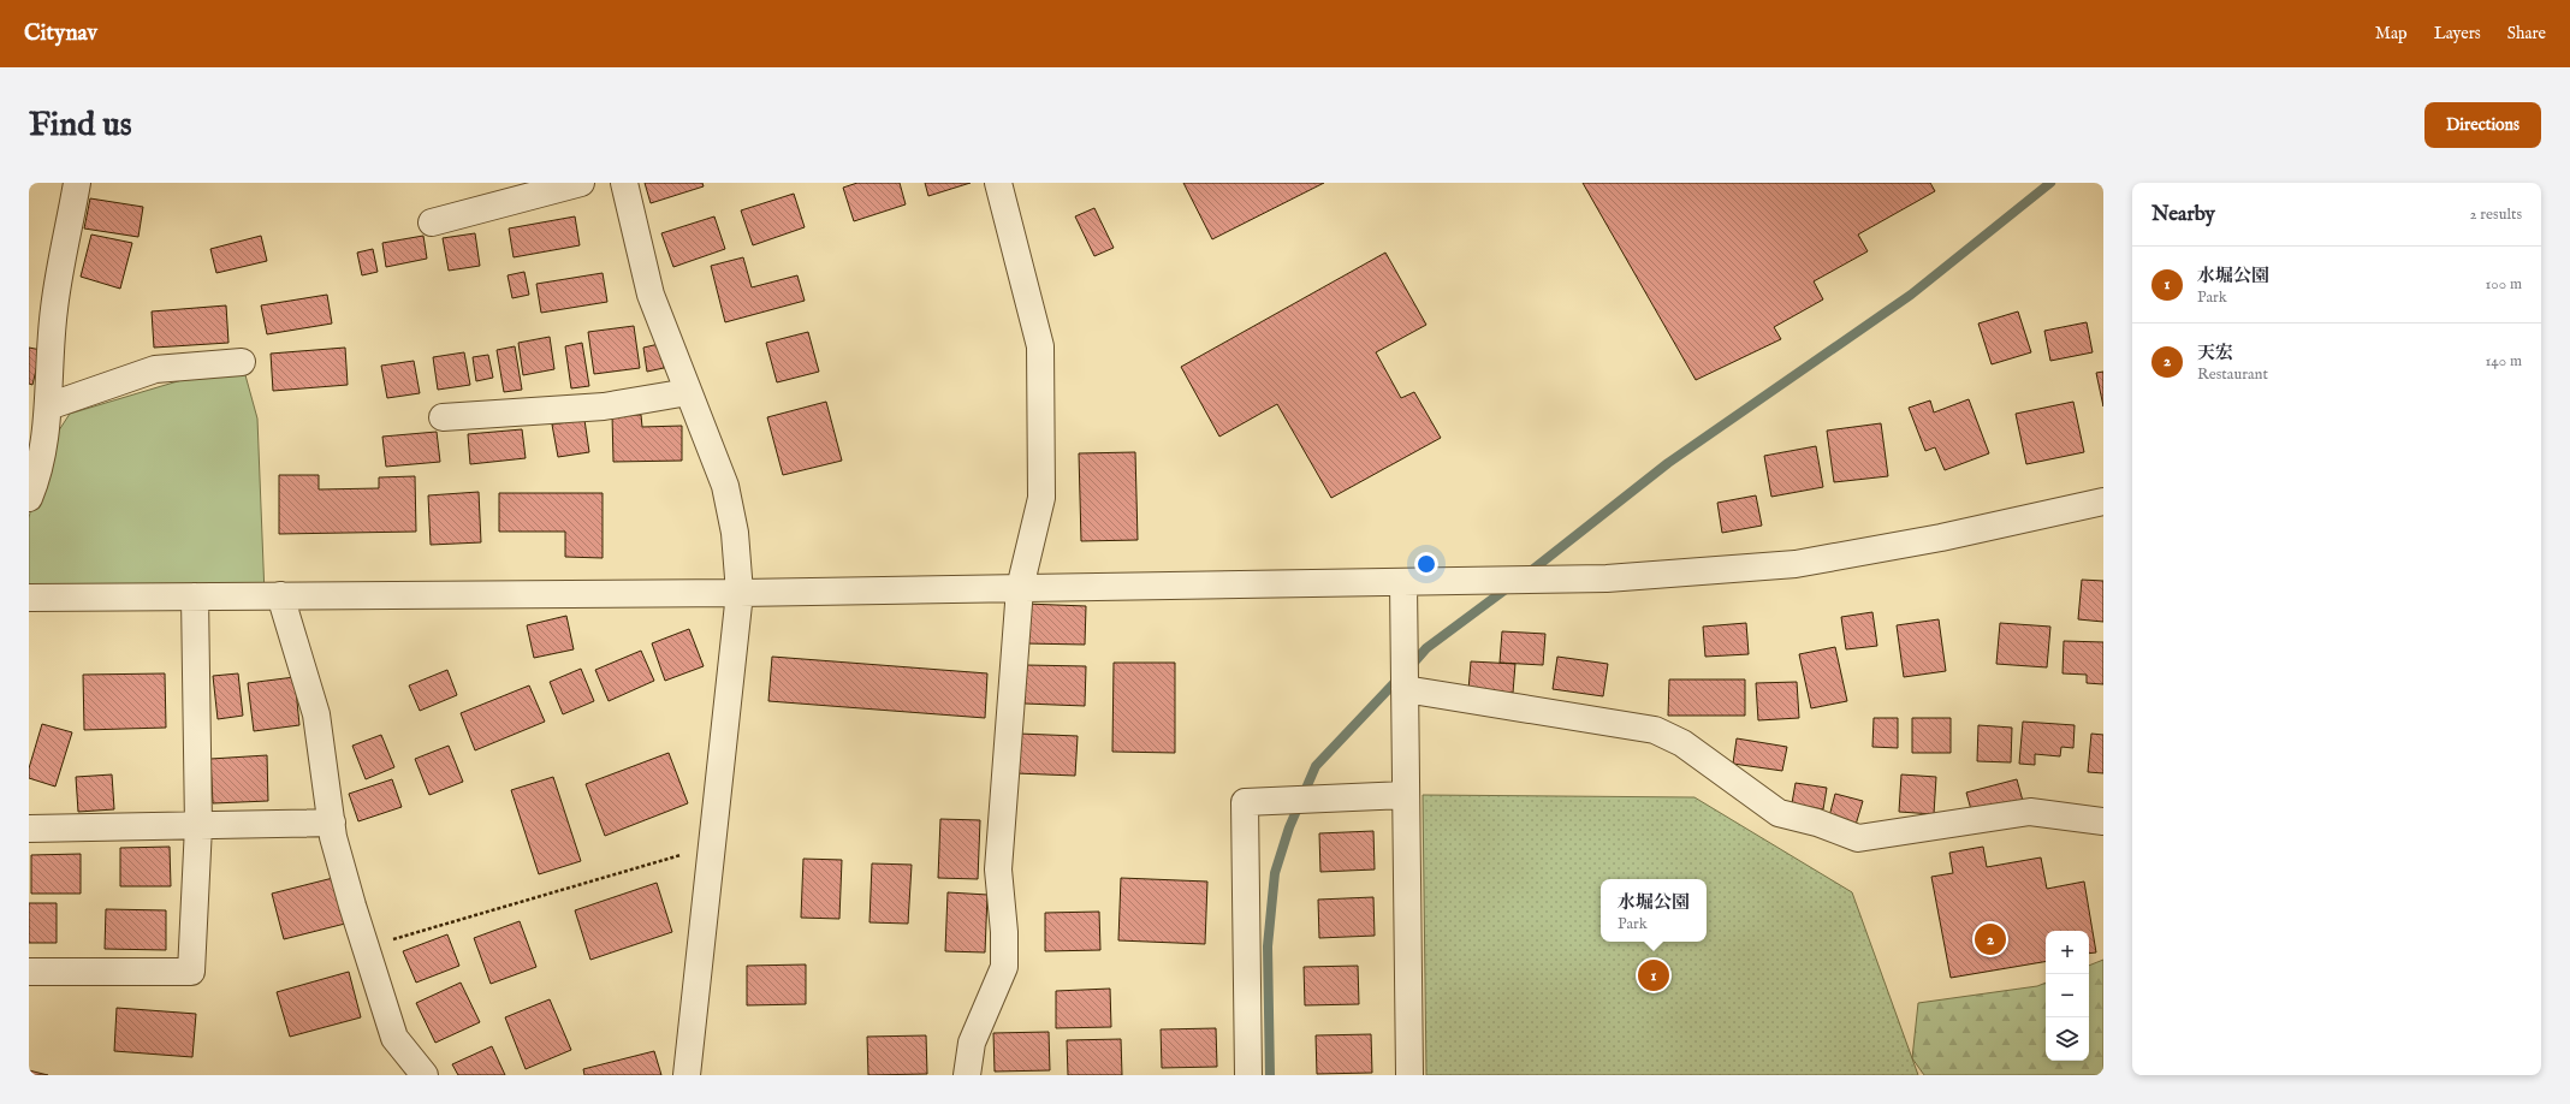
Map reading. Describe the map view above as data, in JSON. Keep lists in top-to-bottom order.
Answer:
{
  "page": {
    "header": "Citynav",
    "nav": ["Map", "Layers", "Share"],
    "buttons": "Directions",
    "title": "Find us",
    "heading": ["Nearby", "2 results"],
    "list": [
      {
        "mark": "1",
        "name": "水堀公園",
        "note": "Park",
        "value": "100 m"
      },
      {
        "mark": "2",
        "name": "天宏",
        "note": "Restaurant",
        "value": "140 m"
      }
    ],
    "popup": ["水堀公園", "Park"],
    "pins": ["2", "1"],
    "map_buttons": ["+", "−"]
  }
}
